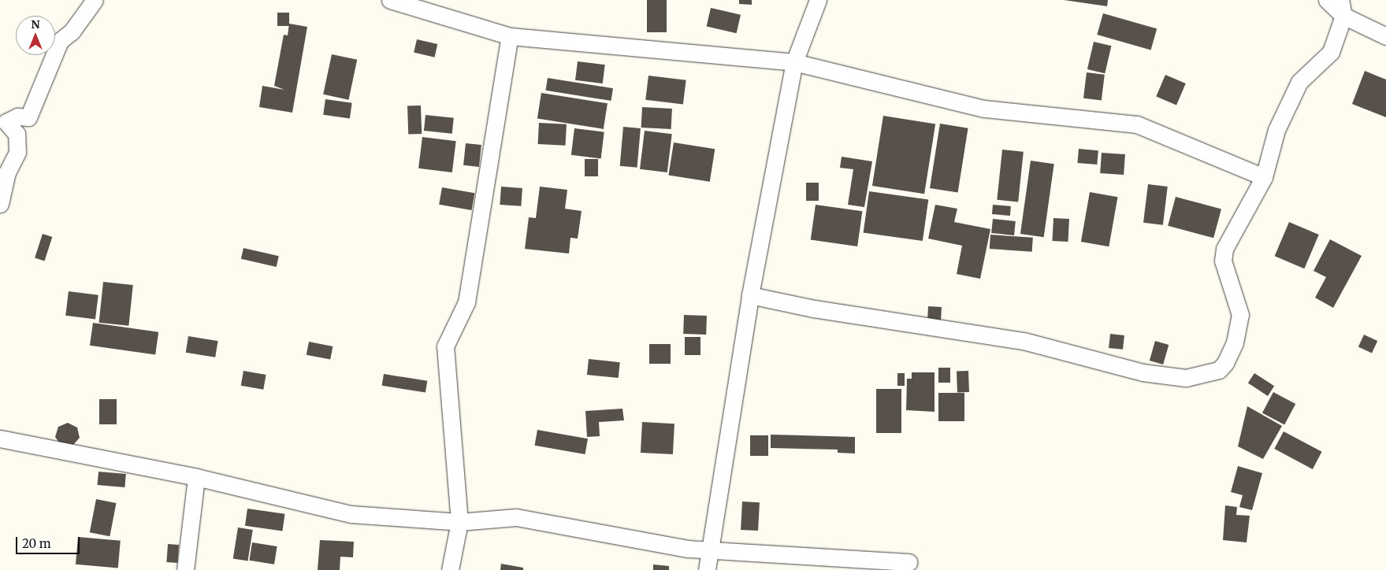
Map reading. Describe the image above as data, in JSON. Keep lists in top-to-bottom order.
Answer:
{
  "scale_bar": "20 m",
  "north": "top"
}
